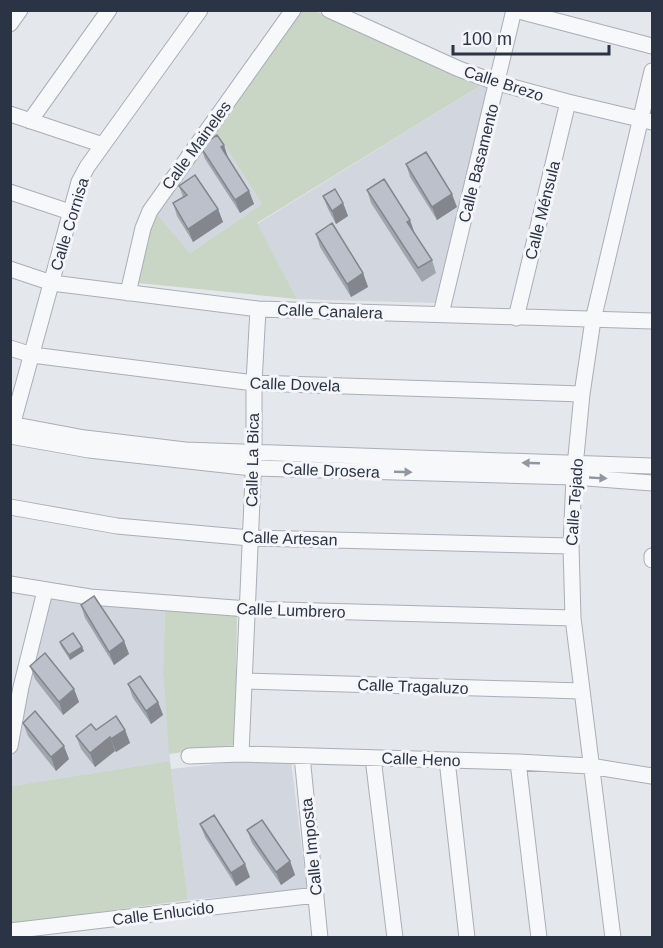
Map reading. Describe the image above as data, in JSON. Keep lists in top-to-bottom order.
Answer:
{
  "streets": {
    "street": [
      "Calle Brezo",
      "Calle Maineles",
      "Calle Basamento",
      "Calle Ménsula",
      "Calle Cornisa",
      "Calle Canalera",
      "Calle Dovela",
      "Calle La Bica",
      "Calle Drosera",
      "Calle Tejado",
      "Calle Artesan",
      "Calle Lumbrero",
      "Calle Tragaluzo",
      "Calle Heno",
      "Calle Imposta",
      "Calle Enlucido"
    ]
  },
  "crossings": [
    ["Calle Brezo", "Calle Basamento"],
    ["Calle Brezo", "Calle Ménsula"],
    ["Calle Brezo", "Calle Tejado"],
    ["Calle Maineles", "Calle Canalera"],
    ["Calle Basamento", "Calle Canalera"],
    ["Calle Ménsula", "Calle Canalera"],
    ["Calle Cornisa", "Calle Canalera"],
    ["Calle Cornisa", "Calle Dovela"],
    ["Calle Cornisa", "Calle Drosera"],
    ["Calle Canalera", "Calle La Bica"],
    ["Calle Canalera", "Calle Tejado"],
    ["Calle Dovela", "Calle La Bica"],
    ["Calle Dovela", "Calle Tejado"],
    ["Calle La Bica", "Calle Drosera"],
    ["Calle La Bica", "Calle Artesan"],
    ["Calle La Bica", "Calle Lumbrero"],
    ["Calle La Bica", "Calle Tragaluzo"],
    ["Calle La Bica", "Calle Heno"],
    ["Calle Drosera", "Calle Tejado"],
    ["Calle Tejado", "Calle Artesan"],
    ["Calle Tejado", "Calle Lumbrero"],
    ["Calle Tejado", "Calle Tragaluzo"],
    ["Calle Tejado", "Calle Heno"],
    ["Calle Heno", "Calle Imposta"],
    ["Calle Imposta", "Calle Enlucido"]
  ],
  "scale_bar": "100 m"
}
